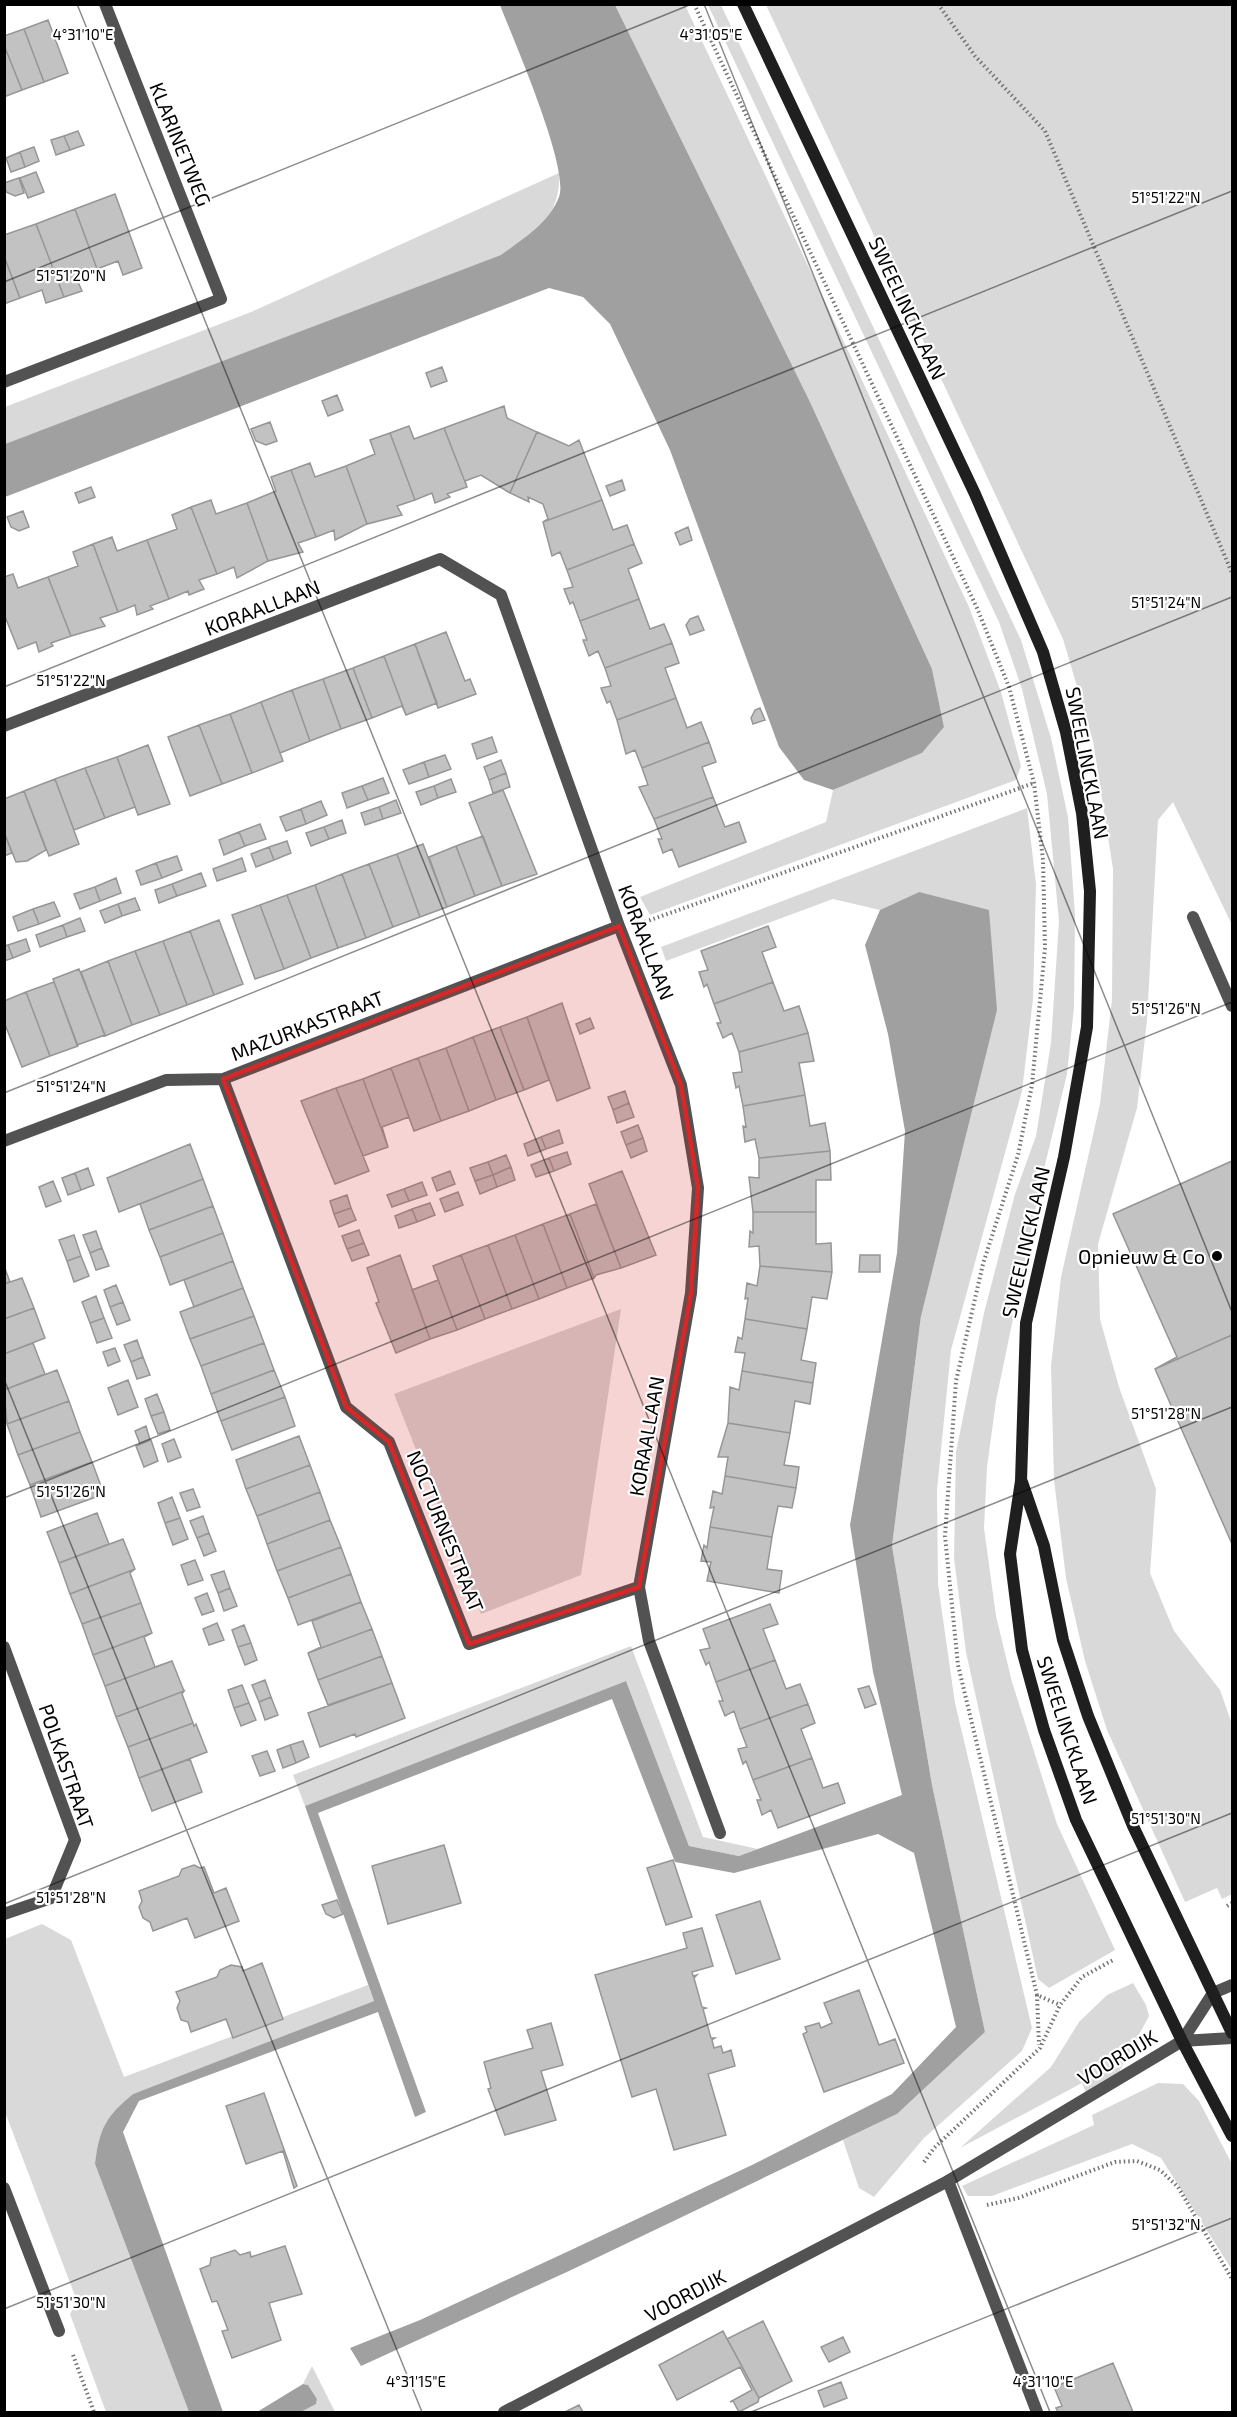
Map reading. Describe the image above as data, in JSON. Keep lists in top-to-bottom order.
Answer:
{
  "streets": {
    "main road": ["SWEELINCKLAAN"],
    "street": [
      "KLARINETWEG",
      "KORAALLAAN",
      "MAZURKASTRAAT",
      "NOCTURNESTRAAT",
      "POLKASTRAAT",
      "VOORDIJK"
    ]
  },
  "crossings": [
    ["SWEELINCKLAAN", "VOORDIJK"],
    ["KORAALLAAN", "MAZURKASTRAAT"],
    ["KORAALLAAN", "NOCTURNESTRAAT"],
    ["MAZURKASTRAAT", "NOCTURNESTRAAT"]
  ],
  "places": ["Opnieuw & Co"],
  "coordinates": [
    "4°31'10\"E",
    "4°31'05\"E",
    "51°51'22\"N",
    "51°51'20\"N",
    "51°51'24\"N",
    "51°51'26\"N",
    "51°51'28\"N",
    "51°51'30\"N",
    "51°51'32\"N",
    "4°31'15\"E"
  ]
}
